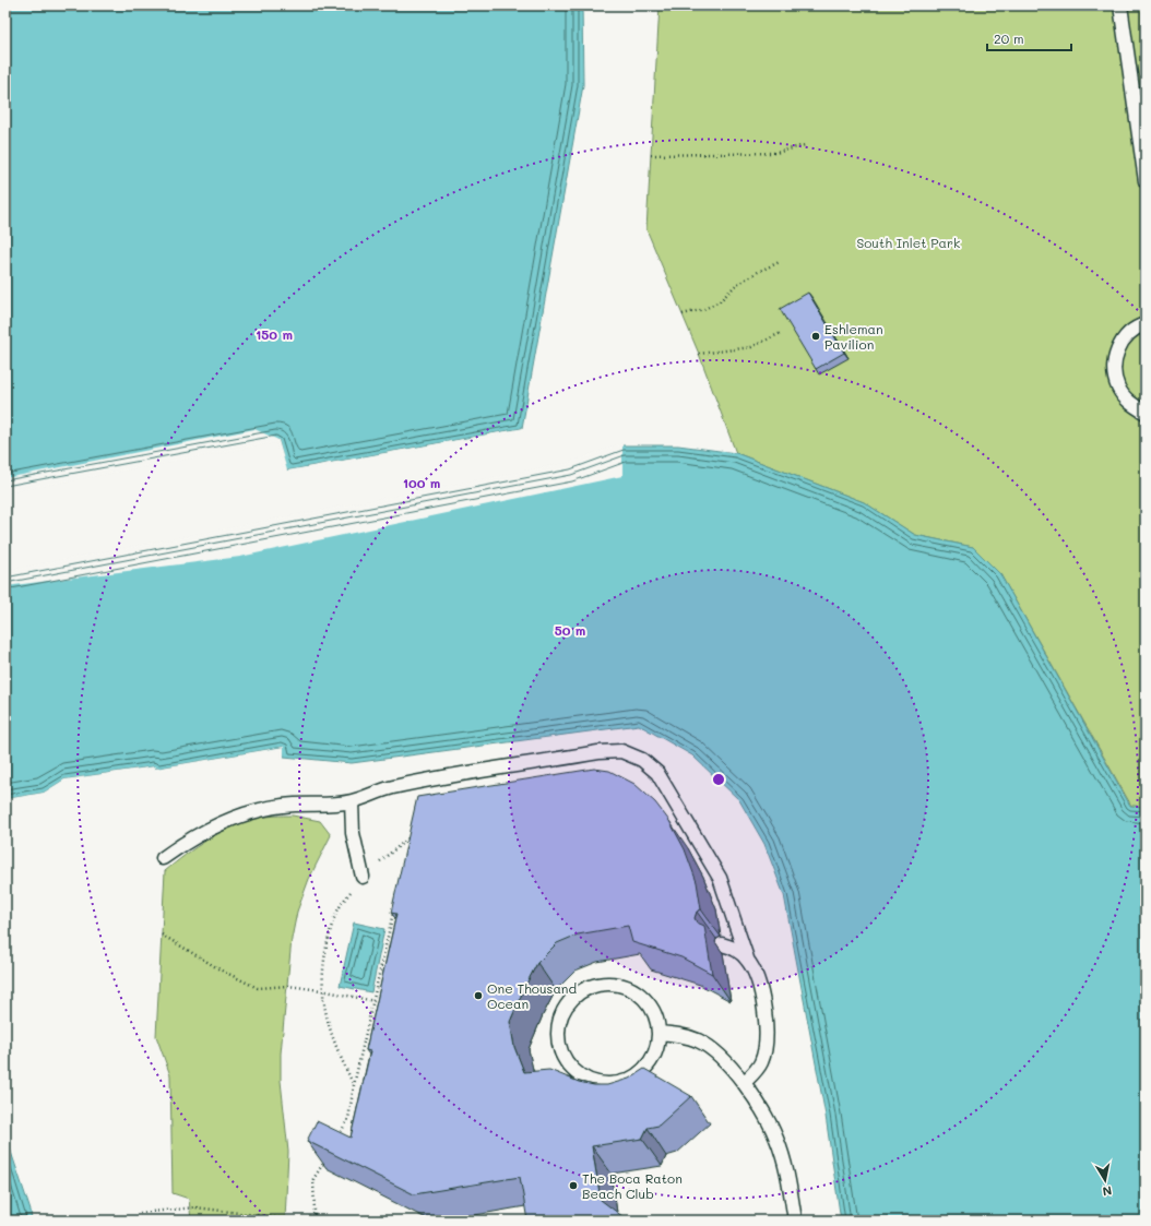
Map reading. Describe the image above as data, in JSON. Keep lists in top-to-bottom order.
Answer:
{
  "parks": ["South Inlet Park"],
  "places": ["Eshleman Pavilion", "One Thousand Ocean", "The Boca Raton Beach Club"],
  "scale_bar": "20 m",
  "north": "bottom",
  "rings": ["150 m", "100 m", "50 m"]
}
